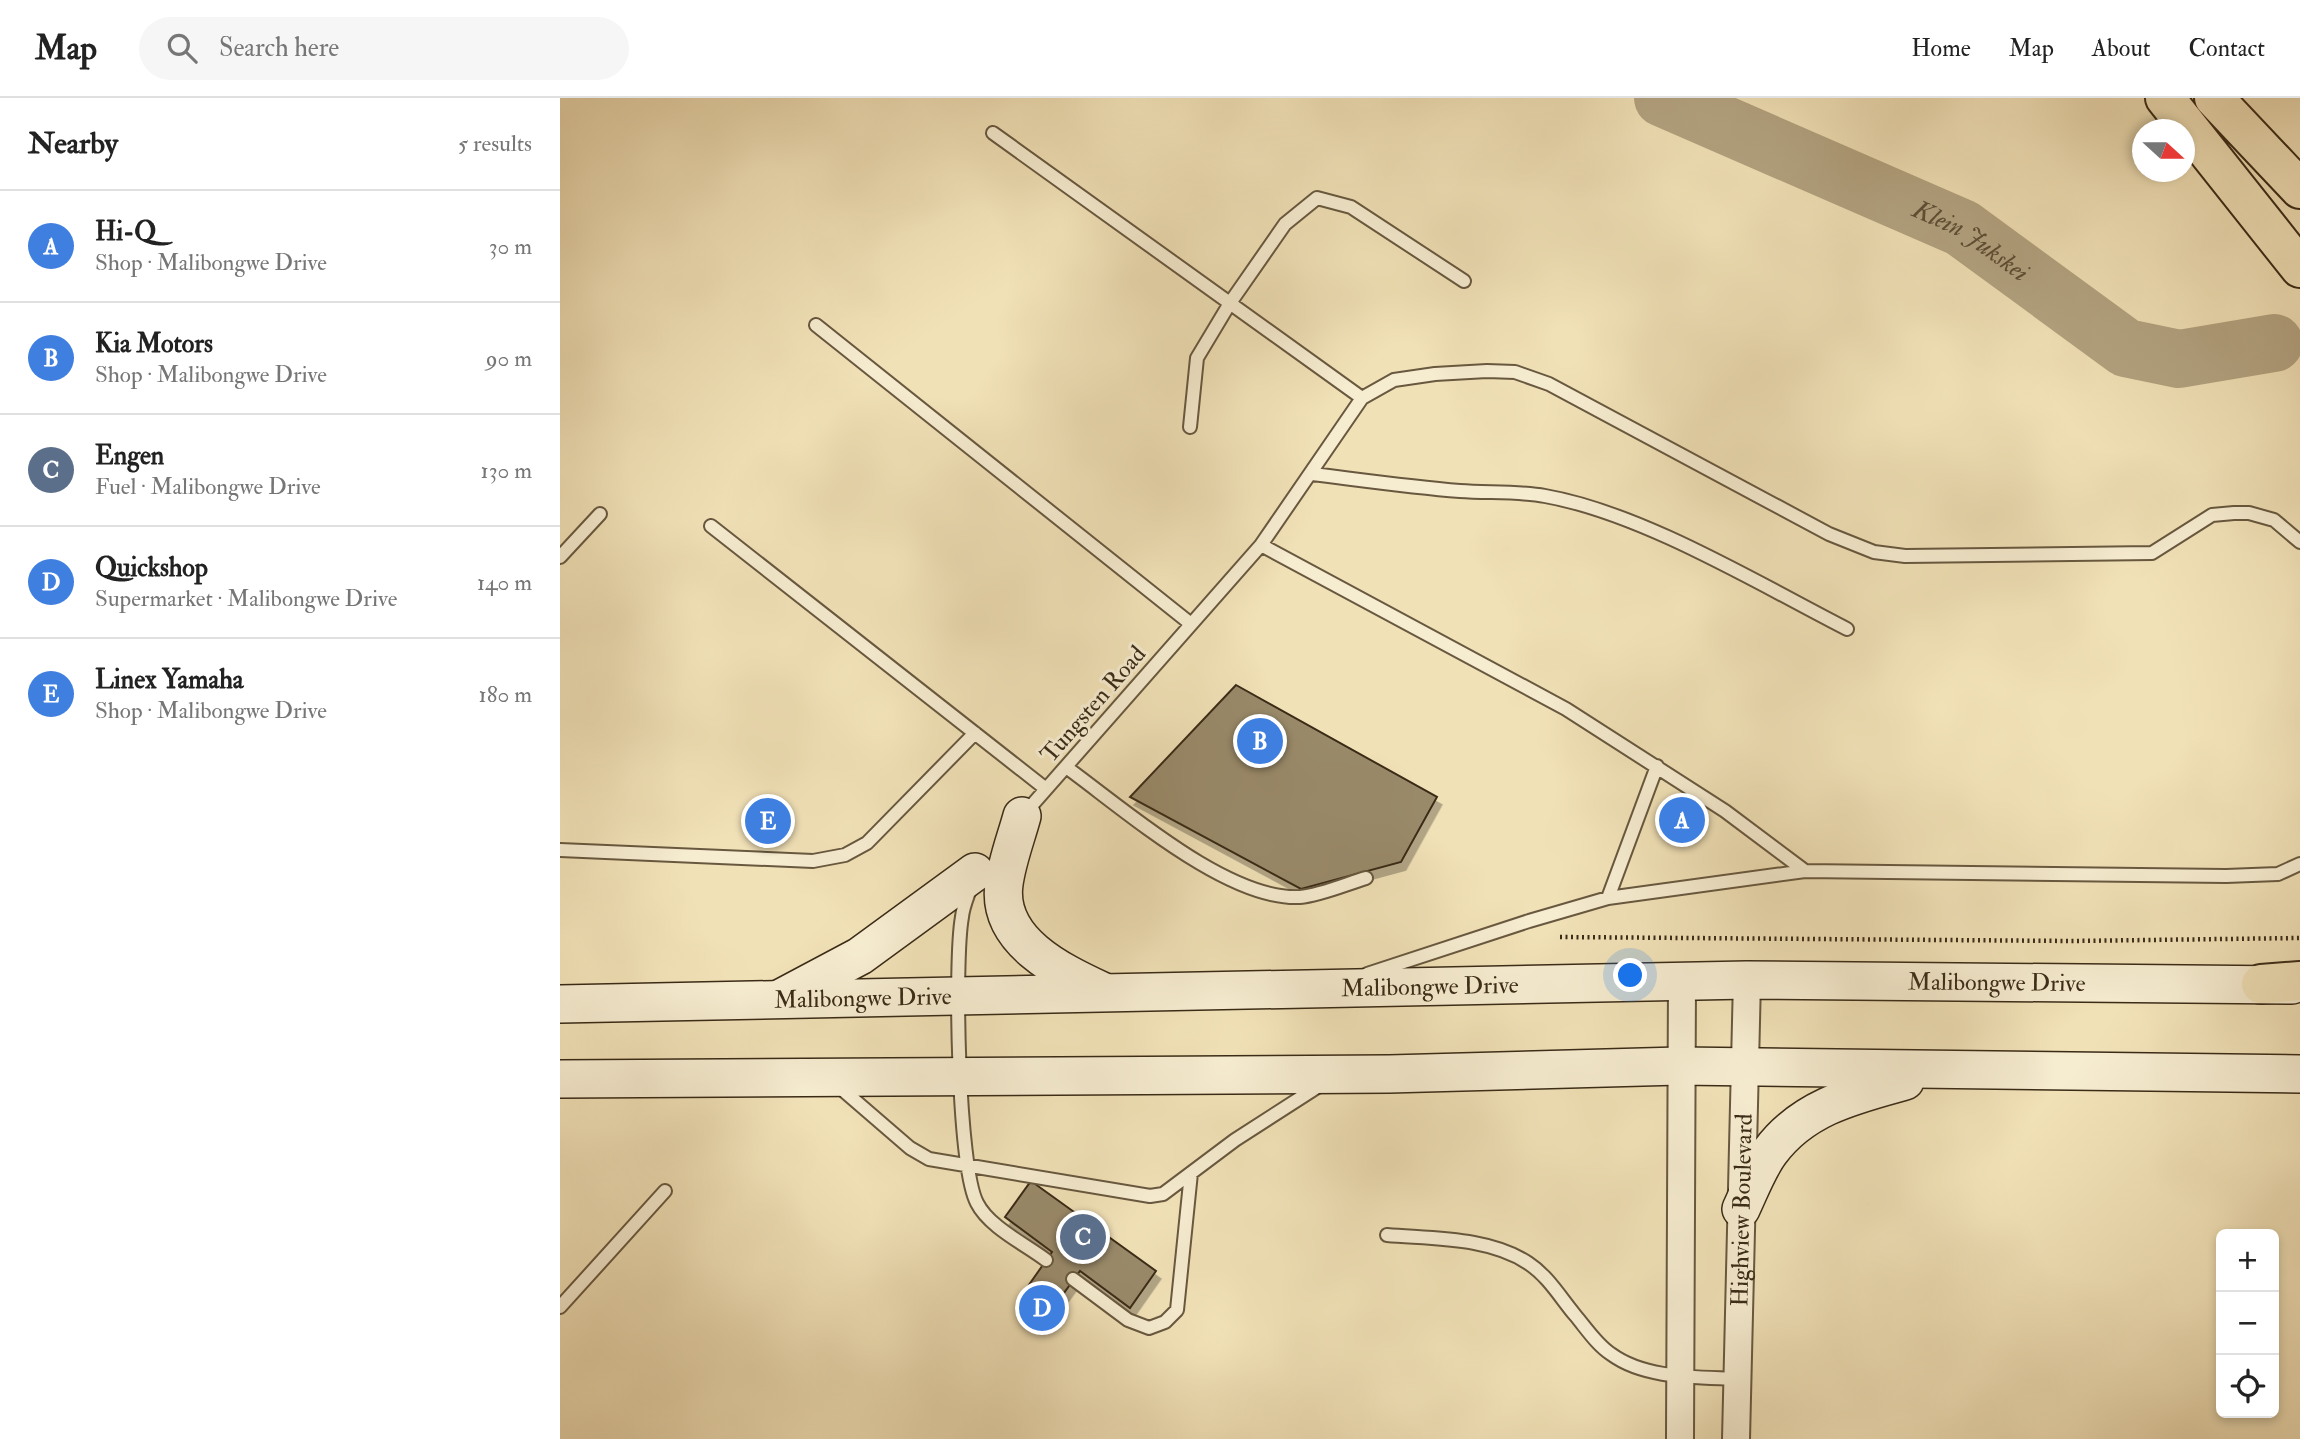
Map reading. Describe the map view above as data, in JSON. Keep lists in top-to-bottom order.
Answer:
{
  "streets": {
    "main road": ["Malibongwe Drive"],
    "street": ["Highview Boulevard"],
    "lane": ["Tungsten Road"]
  },
  "crossings": [
    ["Malibongwe Drive", "Highview Boulevard"]
  ],
  "water": ["Klein Jukskei"],
  "north": "right",
  "page": {
    "header": "Map",
    "search": "Search here",
    "nav": [
      "Home",
      "Map",
      "About",
      "Contact"
    ],
    "heading": ["Nearby", "5 results"],
    "list": [
      {
        "mark": "A",
        "name": "Hi-Q",
        "note": "Shop · Malibongwe Drive",
        "value": "30 m"
      },
      {
        "mark": "B",
        "name": "Kia Motors",
        "note": "Shop · Malibongwe Drive",
        "value": "90 m"
      },
      {
        "mark": "C",
        "name": "Engen",
        "note": "Fuel · Malibongwe Drive",
        "value": "130 m"
      },
      {
        "mark": "D",
        "name": "Quickshop",
        "note": "Supermarket · Malibongwe Drive",
        "value": "140 m"
      },
      {
        "mark": "E",
        "name": "Linex Yamaha",
        "note": "Shop · Malibongwe Drive",
        "value": "180 m"
      }
    ],
    "pins": [
      "B",
      "A",
      "E",
      "C",
      "D"
    ],
    "map_buttons": ["+", "−"]
  }
}
